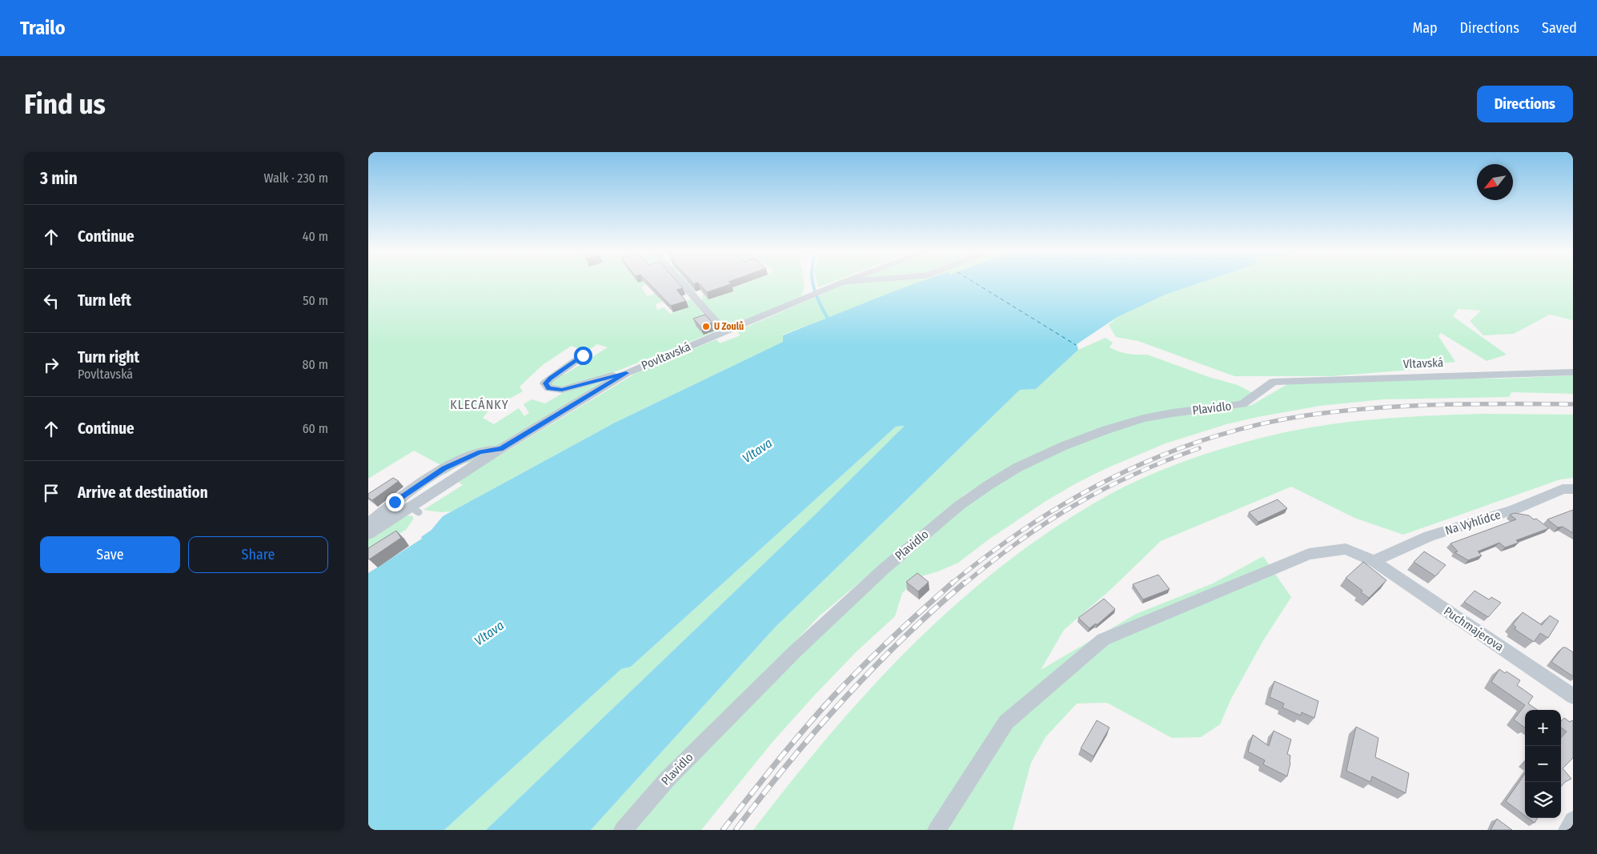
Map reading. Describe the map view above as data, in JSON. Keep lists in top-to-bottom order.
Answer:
{
  "streets": {
    "street": [
      "Povltavská",
      "Vltavská",
      "Plavidlo",
      "Na Vyhlídce",
      "Puchmajerova"
    ]
  },
  "crossings": [
    ["Vltavská", "Plavidlo"],
    ["Na Vyhlídce", "Puchmajerova"]
  ],
  "districts": ["KLECÁNKY"],
  "water": ["Vltava"],
  "places": ["U Zoulů"],
  "north": "bottom left",
  "page": {
    "header": "Trailo",
    "nav": ["Map", "Directions", "Saved"],
    "buttons": [
      "Directions",
      ["Save", "Share"]
    ],
    "title": "Find us",
    "heading": ["3 min", "Walk · 230 m"],
    "list": [
      ["Continue", "40 m"],
      ["Turn left", "50 m"],
      ["Turn right", "Povltavská", "80 m"],
      ["Continue", "60 m"],
      "Arrive at destination"
    ],
    "map_buttons": ["+", "−"]
  }
}
